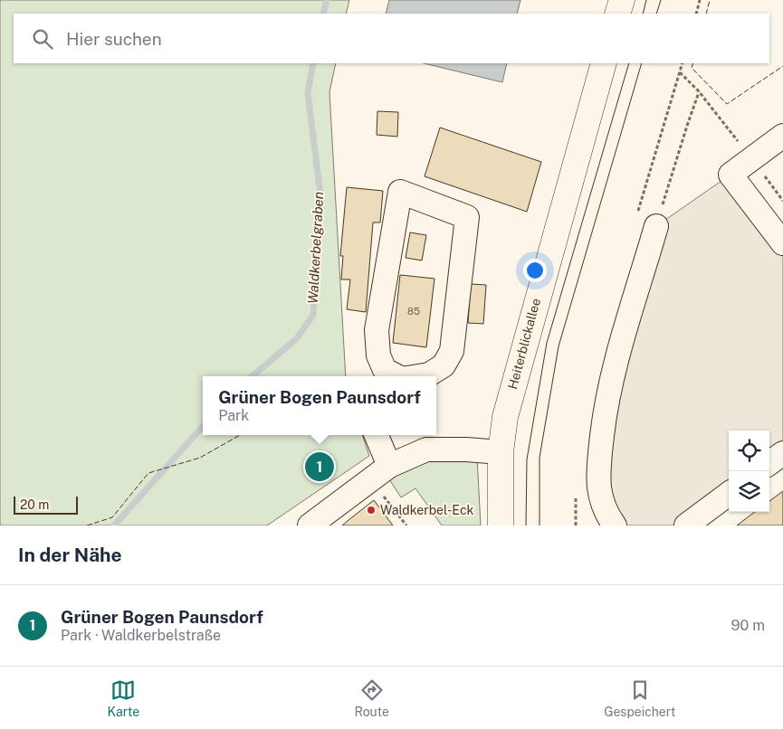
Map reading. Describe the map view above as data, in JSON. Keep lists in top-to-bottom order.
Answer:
{
  "streets": {
    "main road": ["Heiterblickallee"]
  },
  "water": ["Waldkerbelgraben"],
  "places": ["Waldkerbel-Eck"],
  "house_numbers": ["85"],
  "scale_bar": "20 m",
  "page": {
    "search": "Hier suchen",
    "popup": ["Grüner Bogen Paunsdorf", "Park"],
    "pins": "1",
    "scale": "20 m",
    "heading": "In der Nähe",
    "list": [
      {
        "mark": "1",
        "name": "Grüner Bogen Paunsdorf",
        "note": "Park · Waldkerbelstraße",
        "value": "90 m"
      }
    ],
    "nav": ["Karte", "Route", "Gespeichert"]
  }
}
